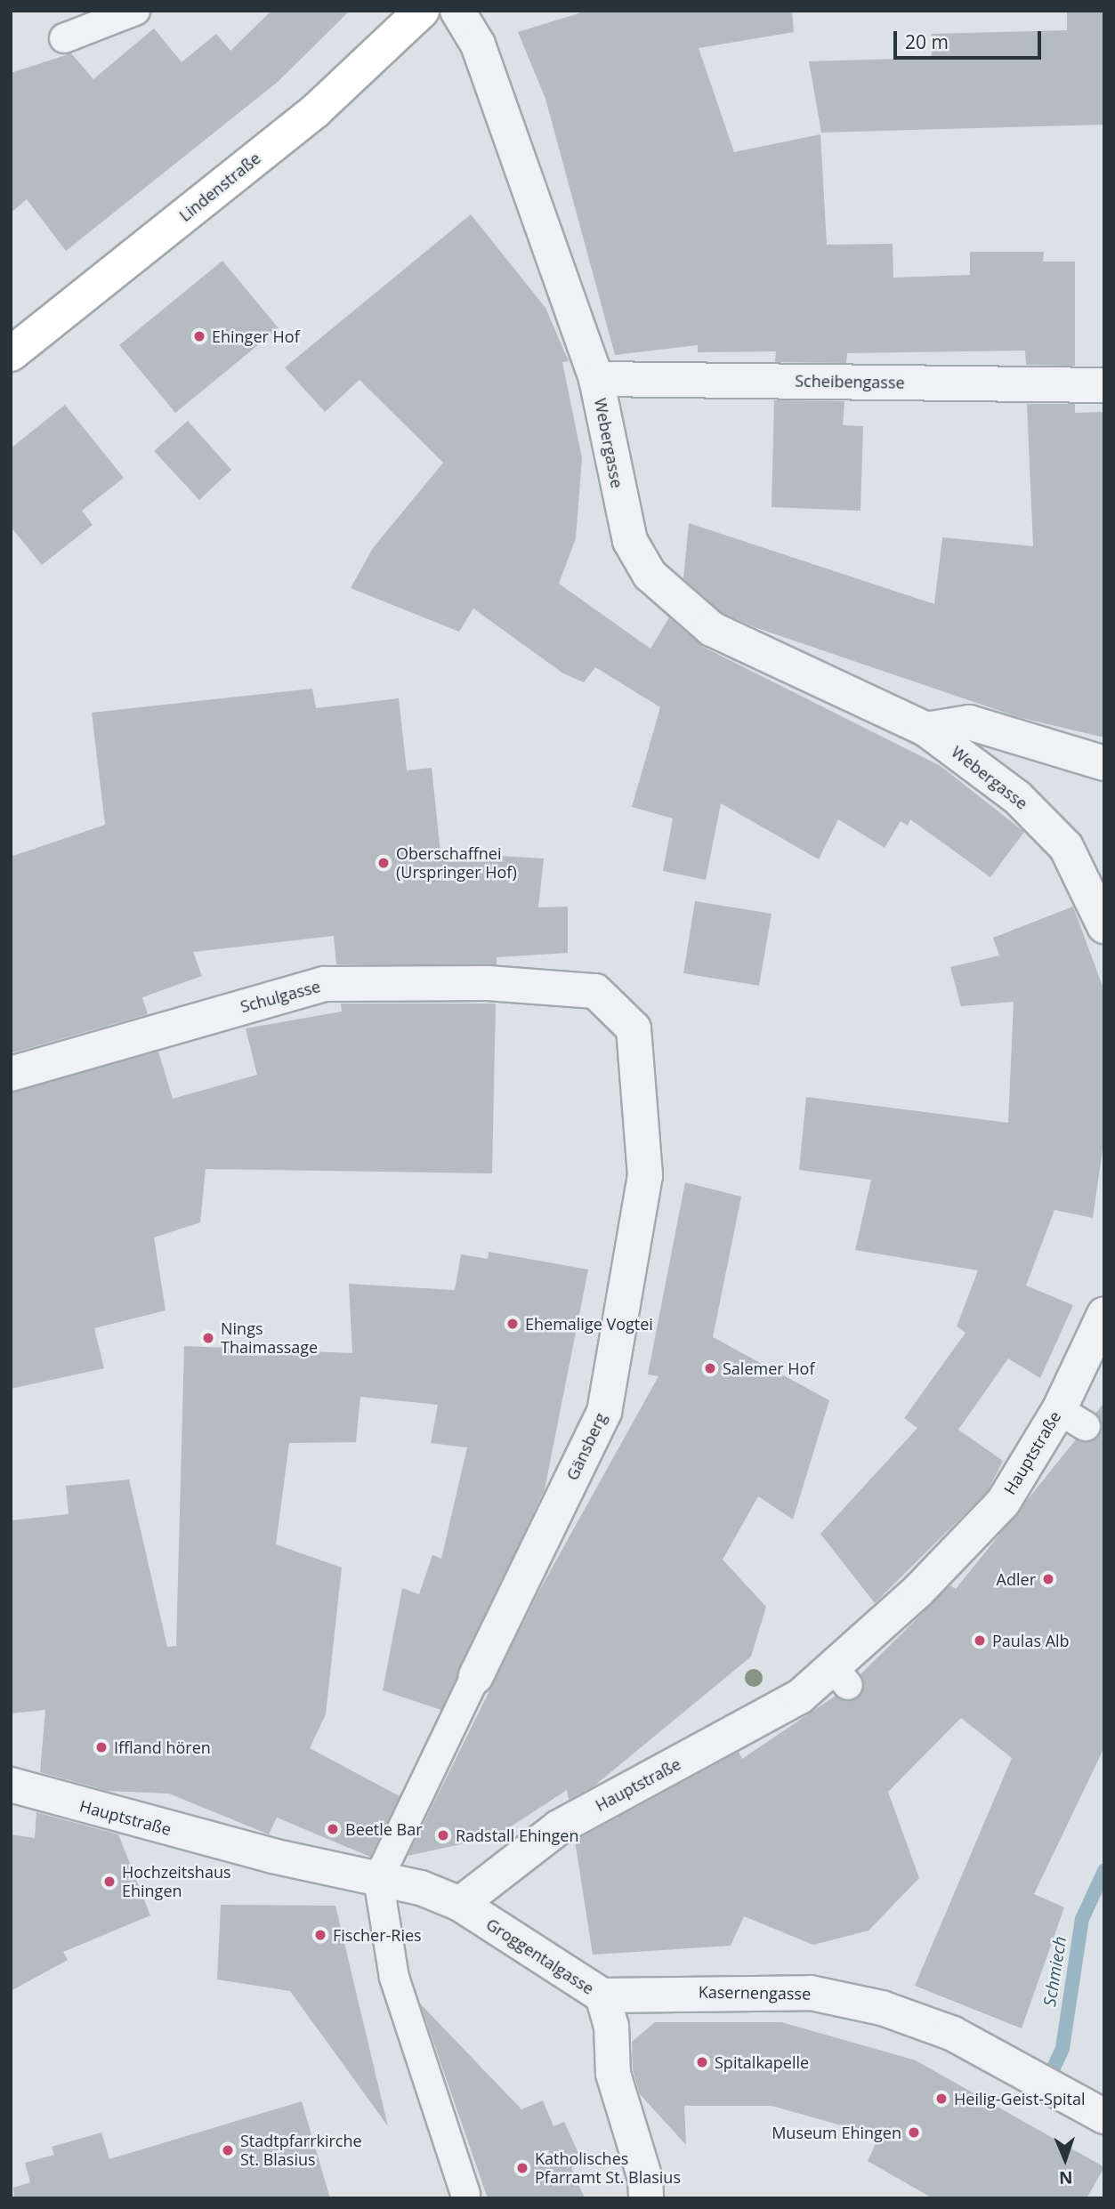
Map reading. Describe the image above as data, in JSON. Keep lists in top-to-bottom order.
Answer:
{
  "streets": {
    "street": [
      "Lindenstraße",
      "Scheibengasse",
      "Webergasse",
      "Schulgasse",
      "Gänsberg",
      "Hauptstraße",
      "Groggentalgasse",
      "Kasernengasse"
    ]
  },
  "crossings": [
    ["Scheibengasse", "Webergasse"],
    ["Schulgasse", "Gänsberg"],
    ["Gänsberg", "Hauptstraße"],
    ["Hauptstraße", "Groggentalgasse"],
    ["Groggentalgasse", "Kasernengasse"]
  ],
  "water": ["Schmiech"],
  "places": [
    "Ehinger Hof",
    "Oberschaffnei (Urspringer Hof)",
    "Ehemalige Vogtei",
    "Nings Thaimassage",
    "Salemer Hof",
    "Adler",
    "Paulas Alb",
    "Iffland hören",
    "Beetle Bar",
    "Radstall Ehingen",
    "Hochzeitshaus Ehingen",
    "Fischer-Ries",
    "Spitalkapelle",
    "Heilig-Geist-Spital",
    "Museum Ehingen",
    "Stadtpfarrkirche St. Blasius",
    "Katholisches Pfarramt St. Blasius"
  ],
  "scale_bar": "20 m",
  "north": "bottom"
}
